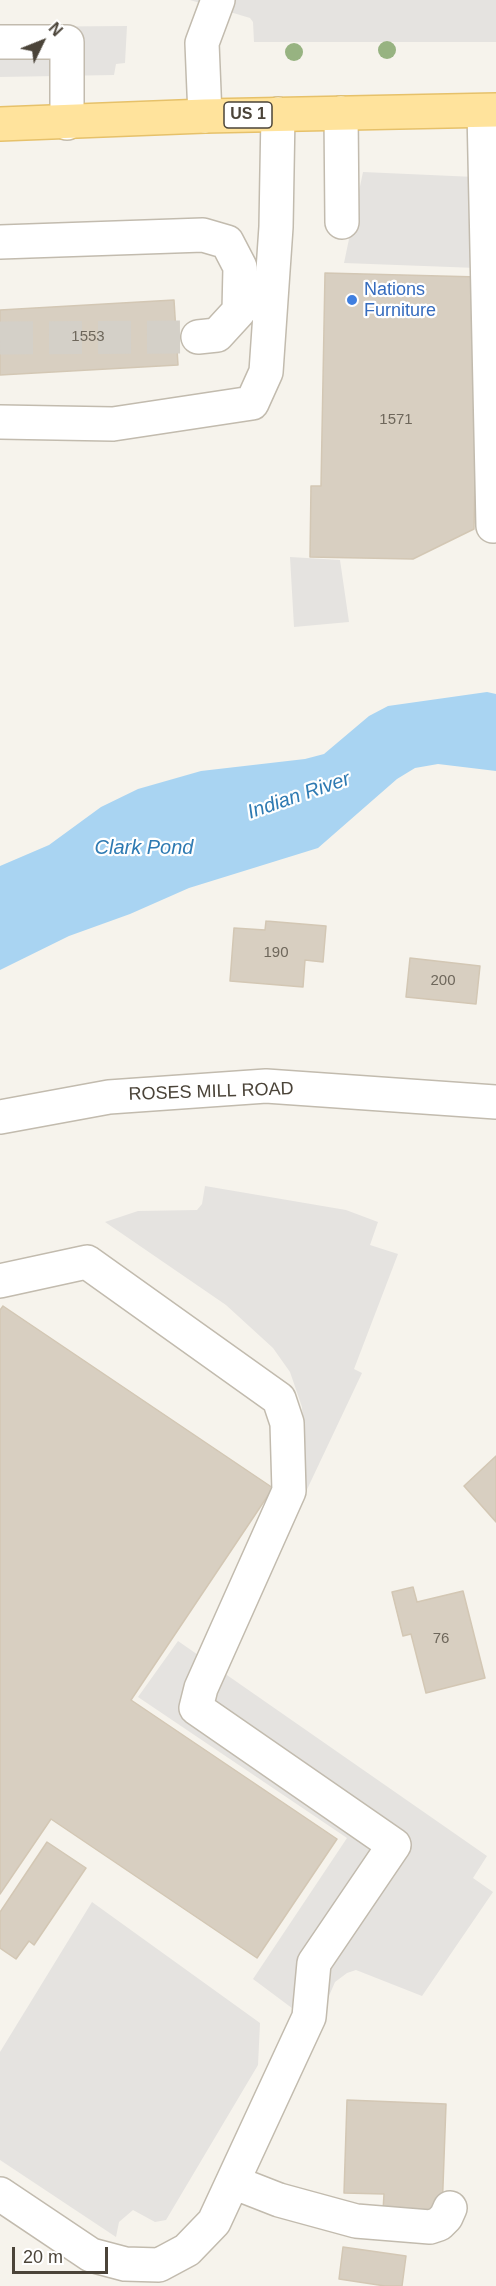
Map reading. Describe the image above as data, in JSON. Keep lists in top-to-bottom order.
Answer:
{
  "streets": {
    "main road": ["US 1"],
    "street": ["ROSES MILL ROAD"]
  },
  "water": ["Indian River", "Clark Pond"],
  "places": ["Nations Furniture"],
  "house_numbers": [
    "1553",
    "1571",
    "190",
    "200",
    "76"
  ],
  "scale_bar": "20 m",
  "north": "top right"
}
